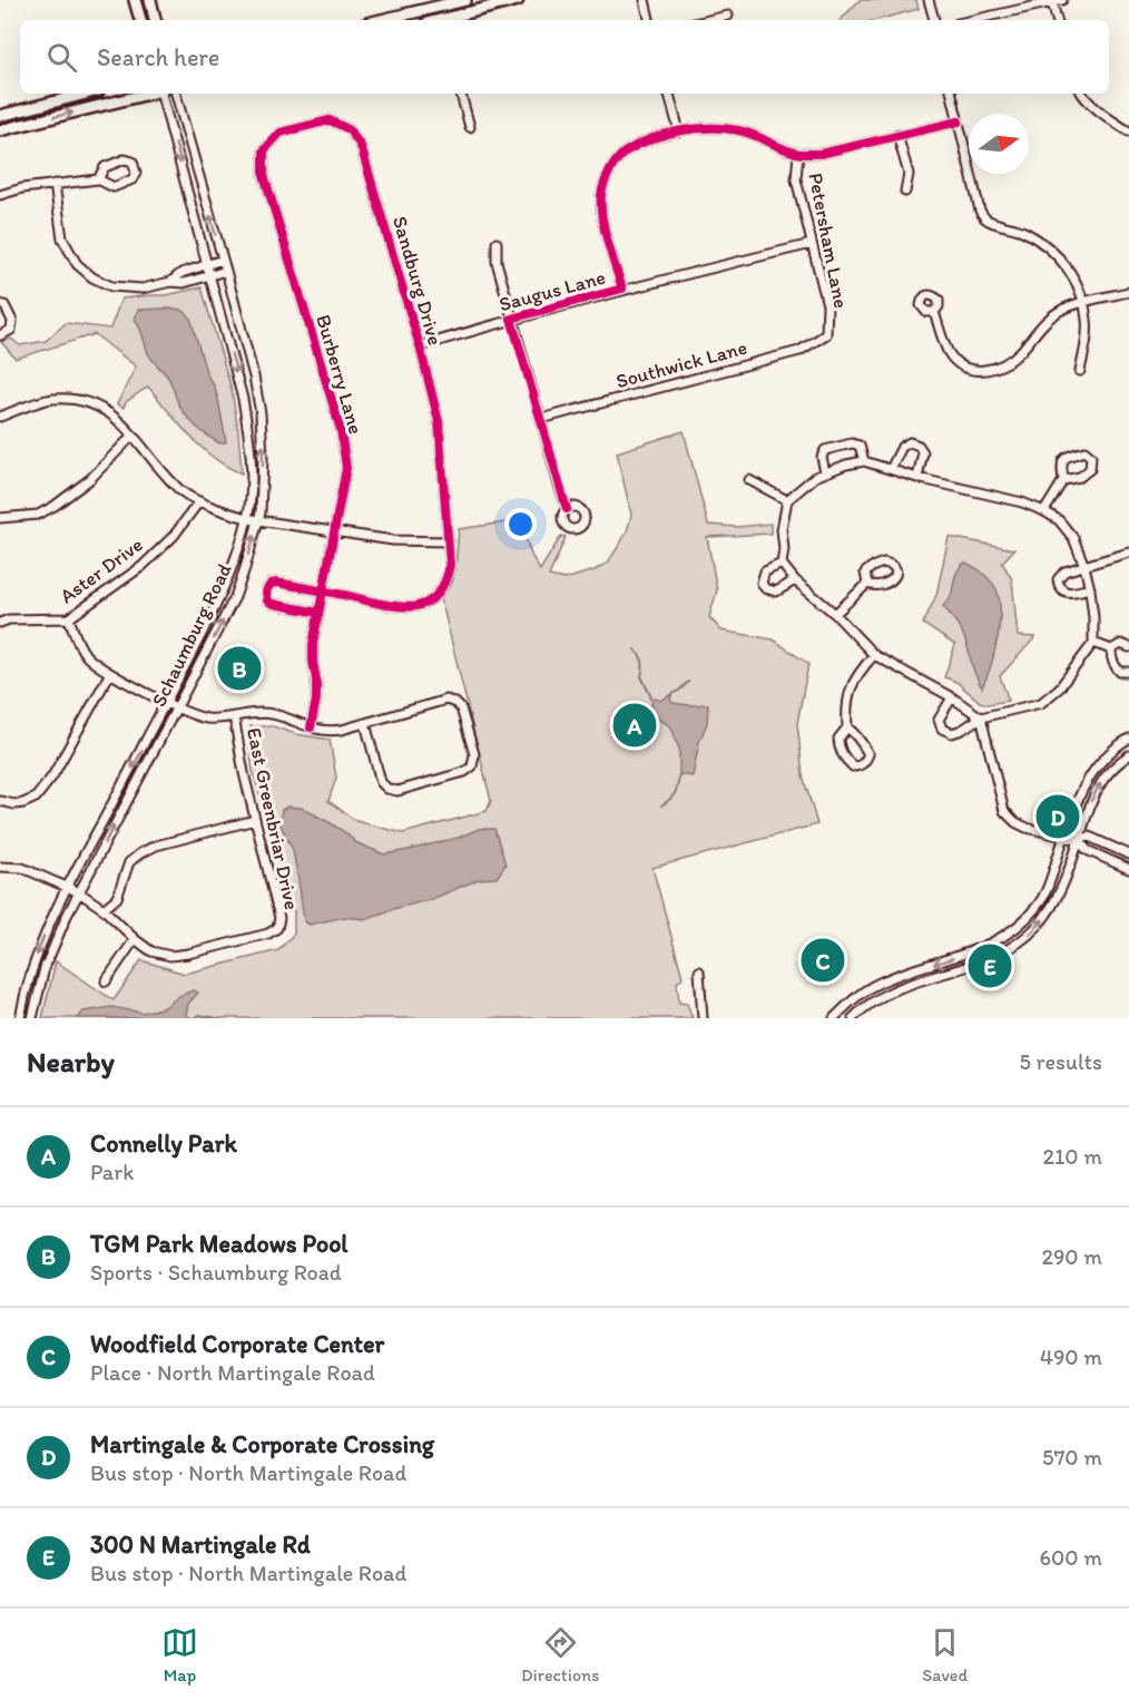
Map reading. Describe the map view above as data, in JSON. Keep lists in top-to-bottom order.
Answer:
{
  "streets": {
    "street": [
      "Petersham Lane",
      "Sandburg Drive",
      "Saugus Lane",
      "Southwick Lane",
      "Burberry Lane",
      "Aster Drive",
      "Schaumburg Road",
      "East Greenbriar Drive"
    ]
  },
  "crossings": [
    ["Petersham Lane", "Saugus Lane"],
    ["Petersham Lane", "Southwick Lane"],
    ["Sandburg Drive", "Saugus Lane"],
    ["Sandburg Drive", "Burberry Lane"]
  ],
  "north": "right",
  "page": {
    "search": "Search here",
    "pins": [
      "B",
      "A",
      "D",
      "C",
      "E"
    ],
    "heading": ["Nearby", "5 results"],
    "list": [
      {
        "mark": "A",
        "name": "Connelly Park",
        "note": "Park",
        "value": "210 m"
      },
      {
        "mark": "B",
        "name": "TGM Park Meadows Pool",
        "note": "Sports · Schaumburg Road",
        "value": "290 m"
      },
      {
        "mark": "C",
        "name": "Woodfield Corporate Center",
        "note": "Place · North Martingale Road",
        "value": "490 m"
      },
      {
        "mark": "D",
        "name": "Martingale & Corporate Crossing",
        "note": "Bus stop · North Martingale Road",
        "value": "570 m"
      },
      {
        "mark": "E",
        "name": "300 N Martingale Rd",
        "note": "Bus stop · North Martingale Road",
        "value": "600 m"
      }
    ],
    "nav": ["Map", "Directions", "Saved"]
  }
}
